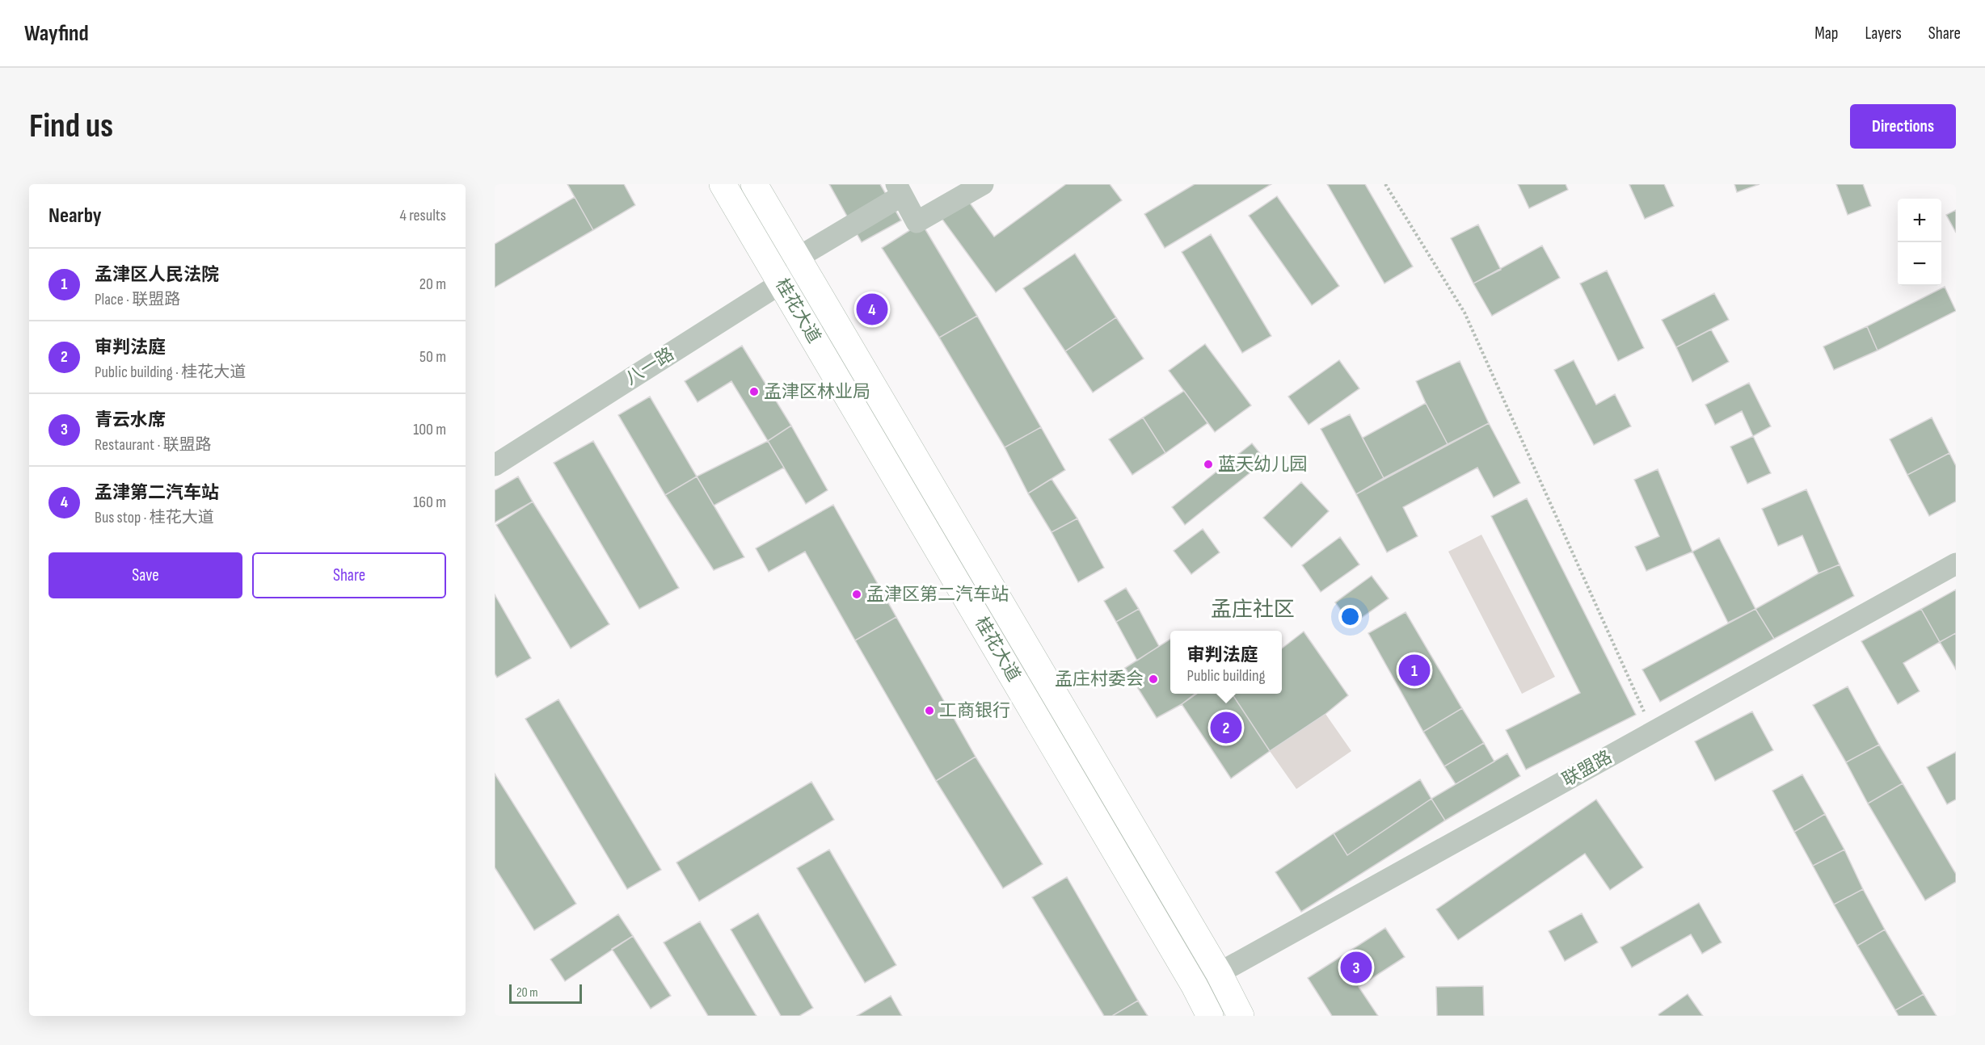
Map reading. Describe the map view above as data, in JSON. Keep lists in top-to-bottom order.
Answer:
{
  "streets": {
    "main road": ["桂花大道"],
    "street": ["八一路", "联盟路"]
  },
  "crossings": [
    ["桂花大道", "八一路"],
    ["桂花大道", "联盟路"]
  ],
  "districts": ["孟庄社区"],
  "places": [
    "孟津区林业局",
    "蓝天幼儿园",
    "孟津区第二汽车站",
    "孟庄村委会",
    "工商银行"
  ],
  "scale_bar": "20 m",
  "page": {
    "header": "Wayfind",
    "nav": ["Map", "Layers", "Share"],
    "buttons": [
      "Directions",
      ["Save", "Share"]
    ],
    "title": "Find us",
    "heading": ["Nearby", "4 results"],
    "map_buttons": ["+", "−"],
    "list": [
      {
        "mark": "1",
        "name": "孟津区人民法院",
        "note": "Place · 联盟路",
        "value": "20 m"
      },
      {
        "mark": "2",
        "name": "审判法庭",
        "note": "Public building · 桂花大道",
        "value": "50 m"
      },
      {
        "mark": "3",
        "name": "青云水席",
        "note": "Restaurant · 联盟路",
        "value": "100 m"
      },
      {
        "mark": "4",
        "name": "孟津第二汽车站",
        "note": "Bus stop · 桂花大道",
        "value": "160 m"
      }
    ],
    "pins": [
      "4",
      "1",
      "2",
      "3"
    ],
    "popup": ["审判法庭", "Public building"],
    "scale": "20 m"
  }
}
